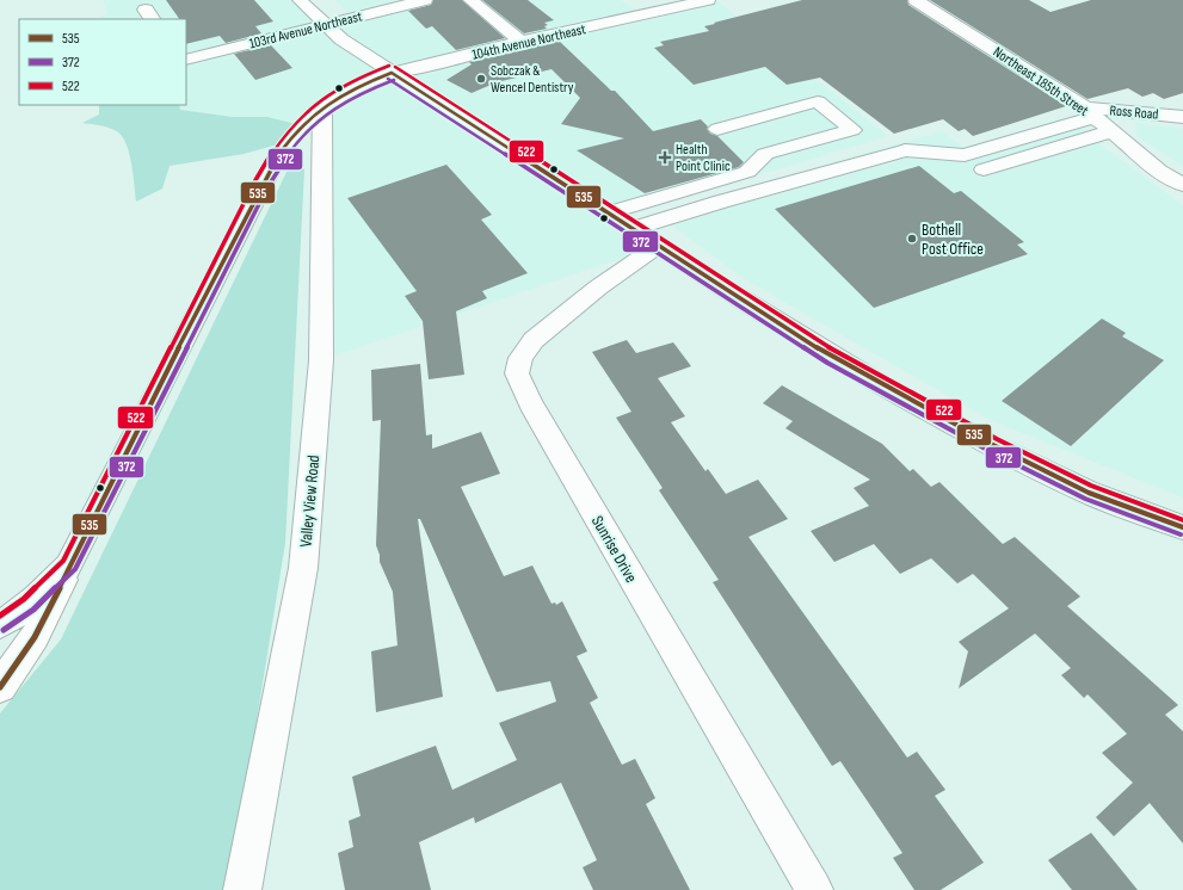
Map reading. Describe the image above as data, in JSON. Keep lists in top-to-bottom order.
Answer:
{
  "streets": {
    "street": [
      "103rd Avenue Northeast",
      "104th Avenue Northeast",
      "Northeast 185th Street",
      "Ross Road",
      "Valley View Road",
      "Sunrise Drive"
    ]
  },
  "crossings": [
    ["104th Avenue Northeast", "Valley View Road"],
    ["Northeast 185th Street", "Ross Road"]
  ],
  "places": {
    "other": ["Sobczak & Wencel Dentistry", "Bothell Post Office"],
    "health": ["Health Point Clinic"]
  },
  "lines": ["transit line 522", "transit line 535", "transit line 372"],
  "legend": ["535", "372", "522"]
}
